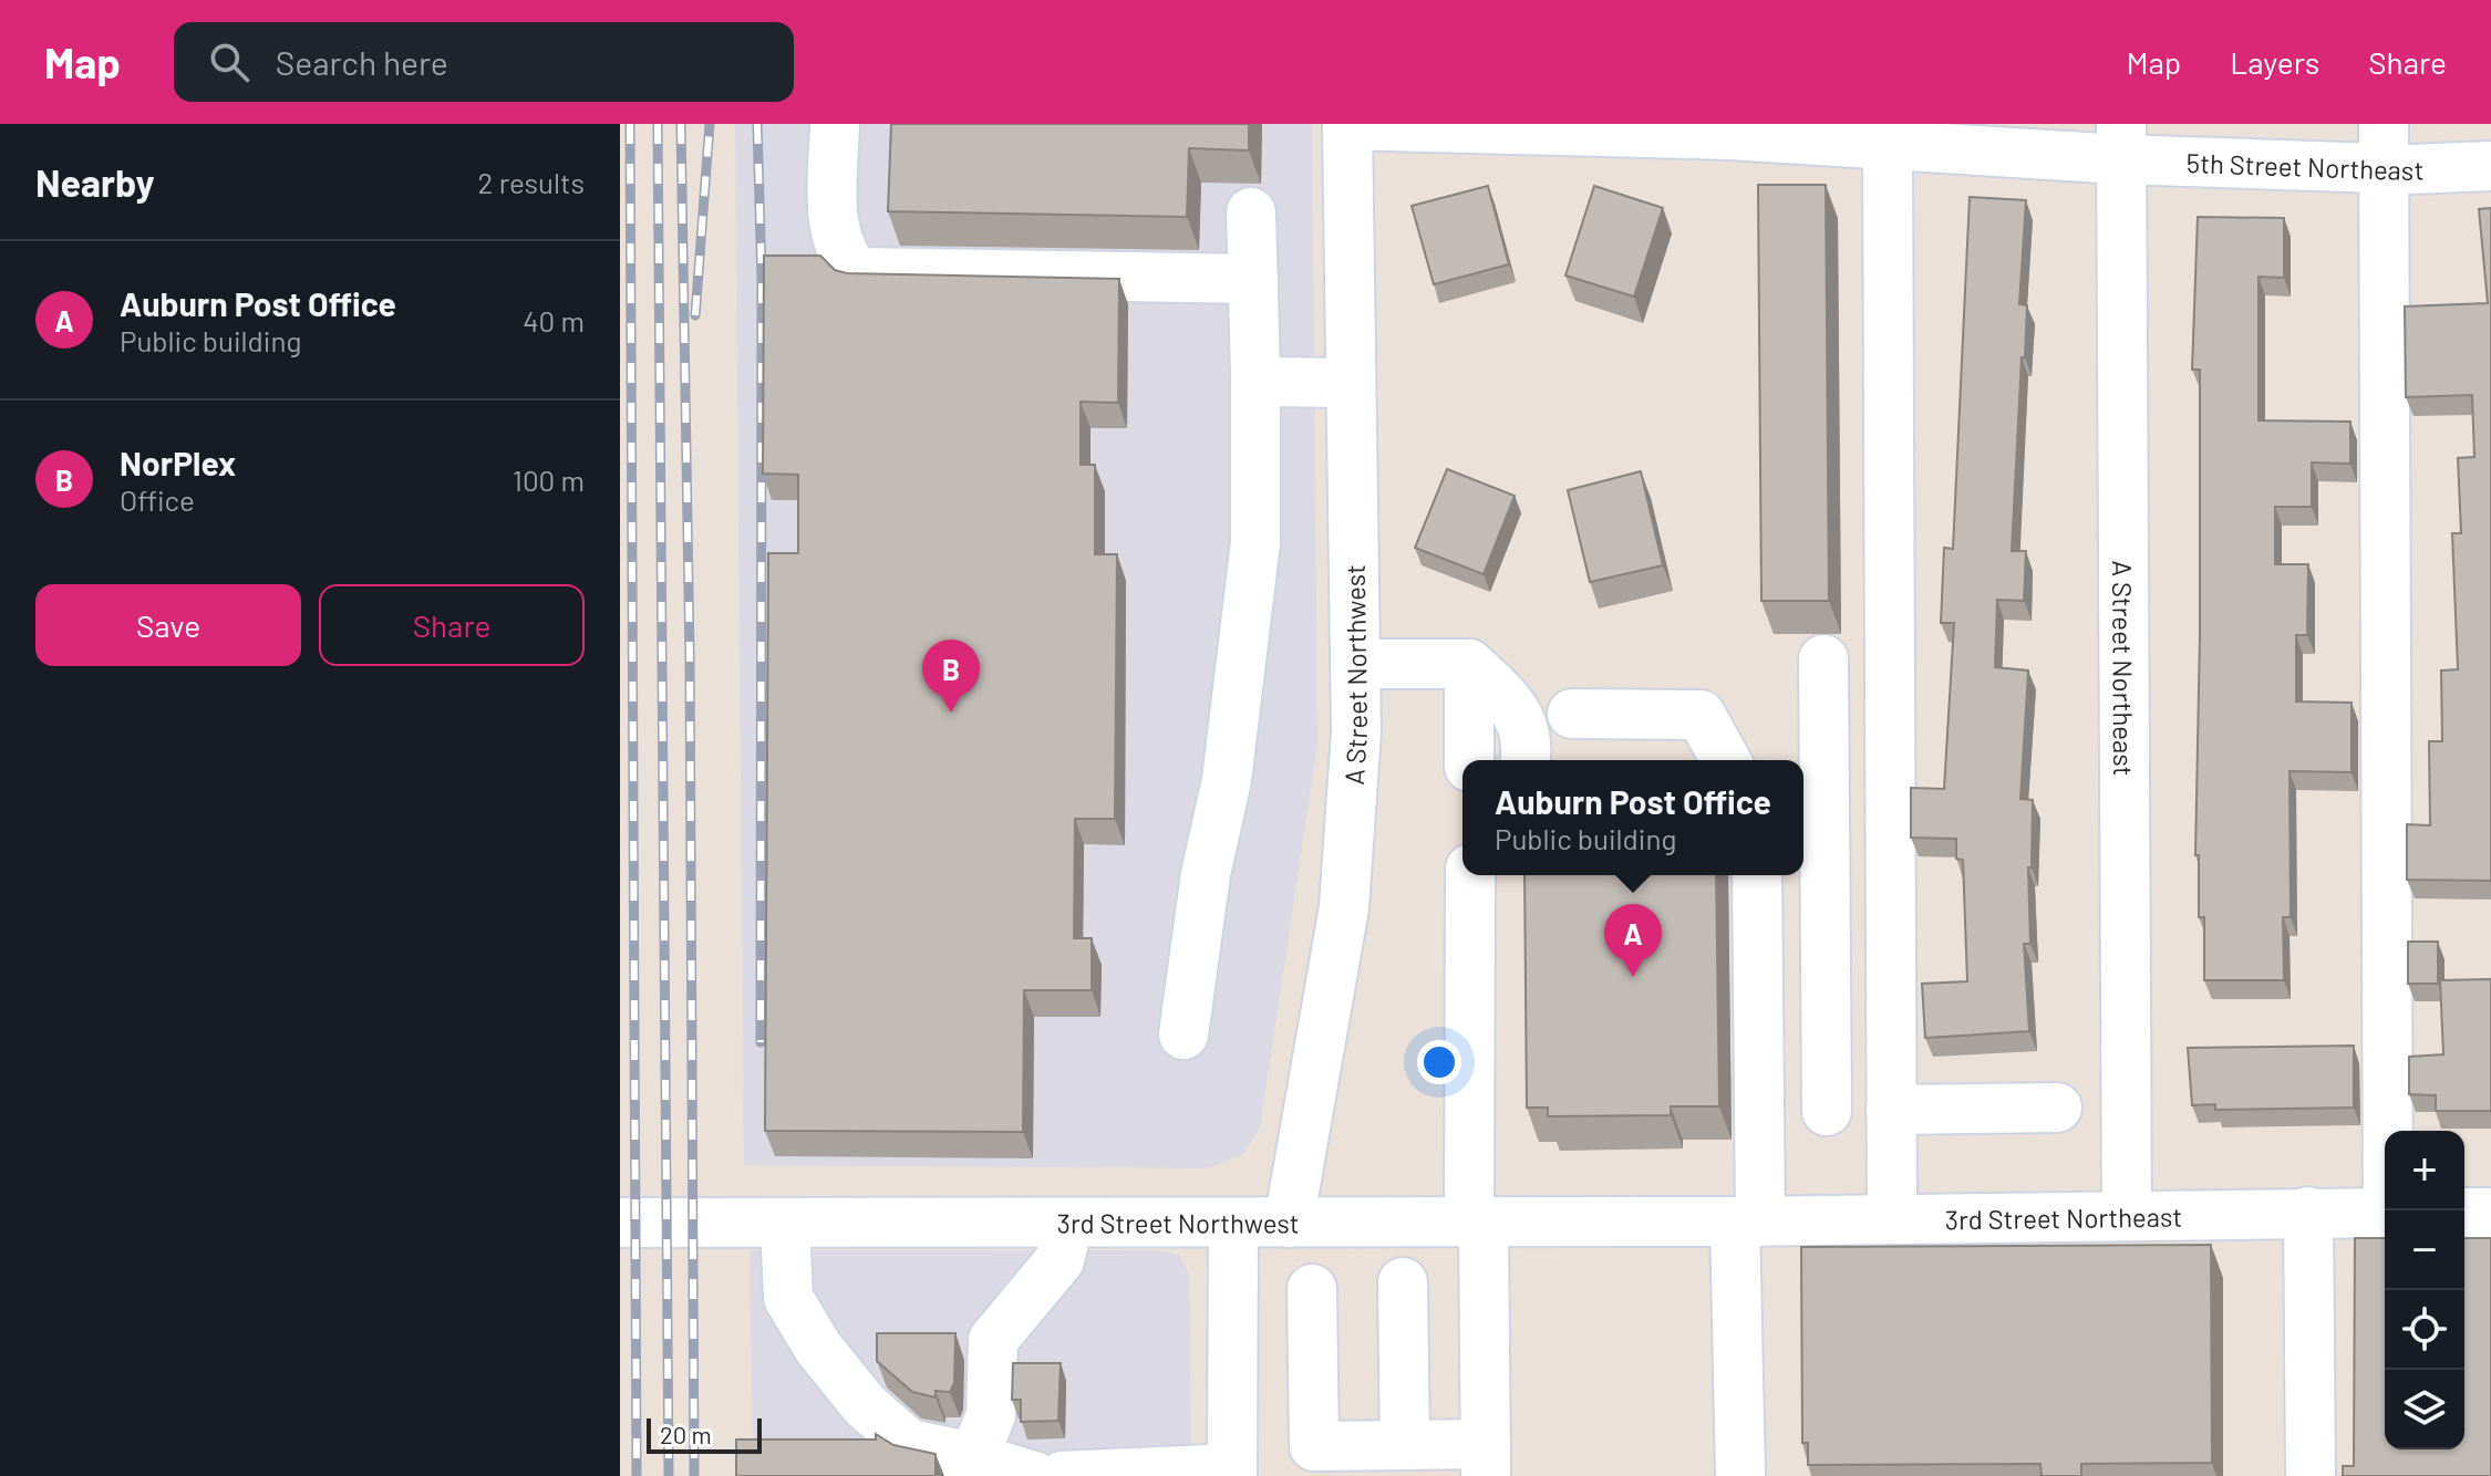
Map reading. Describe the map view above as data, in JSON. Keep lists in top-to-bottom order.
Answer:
{
  "streets": {
    "street": [
      "5th Street Northeast",
      "A Street Northeast",
      "A Street Northwest",
      "3rd Street Northeast",
      "3rd Street Northwest"
    ]
  },
  "crossings": [
    ["5th Street Northeast", "A Street Northeast"],
    ["5th Street Northeast", "A Street Northwest"],
    ["A Street Northeast", "3rd Street Northeast"],
    ["A Street Northwest", "3rd Street Northwest"],
    ["3rd Street Northeast", "3rd Street Northwest"]
  ],
  "scale_bar": "20 m",
  "page": {
    "header": "Map",
    "search": "Search here",
    "nav": ["Map", "Layers", "Share"],
    "heading": ["Nearby", "2 results"],
    "list": [
      {
        "mark": "A",
        "name": "Auburn Post Office",
        "note": "Public building",
        "value": "40 m"
      },
      {
        "mark": "B",
        "name": "NorPlex",
        "note": "Office",
        "value": "100 m"
      }
    ],
    "buttons": ["Save", "Share"],
    "pins": ["B", "A"],
    "popup": ["Auburn Post Office", "Public building"],
    "map_buttons": ["+", "−"],
    "scale": "20 m"
  }
}
